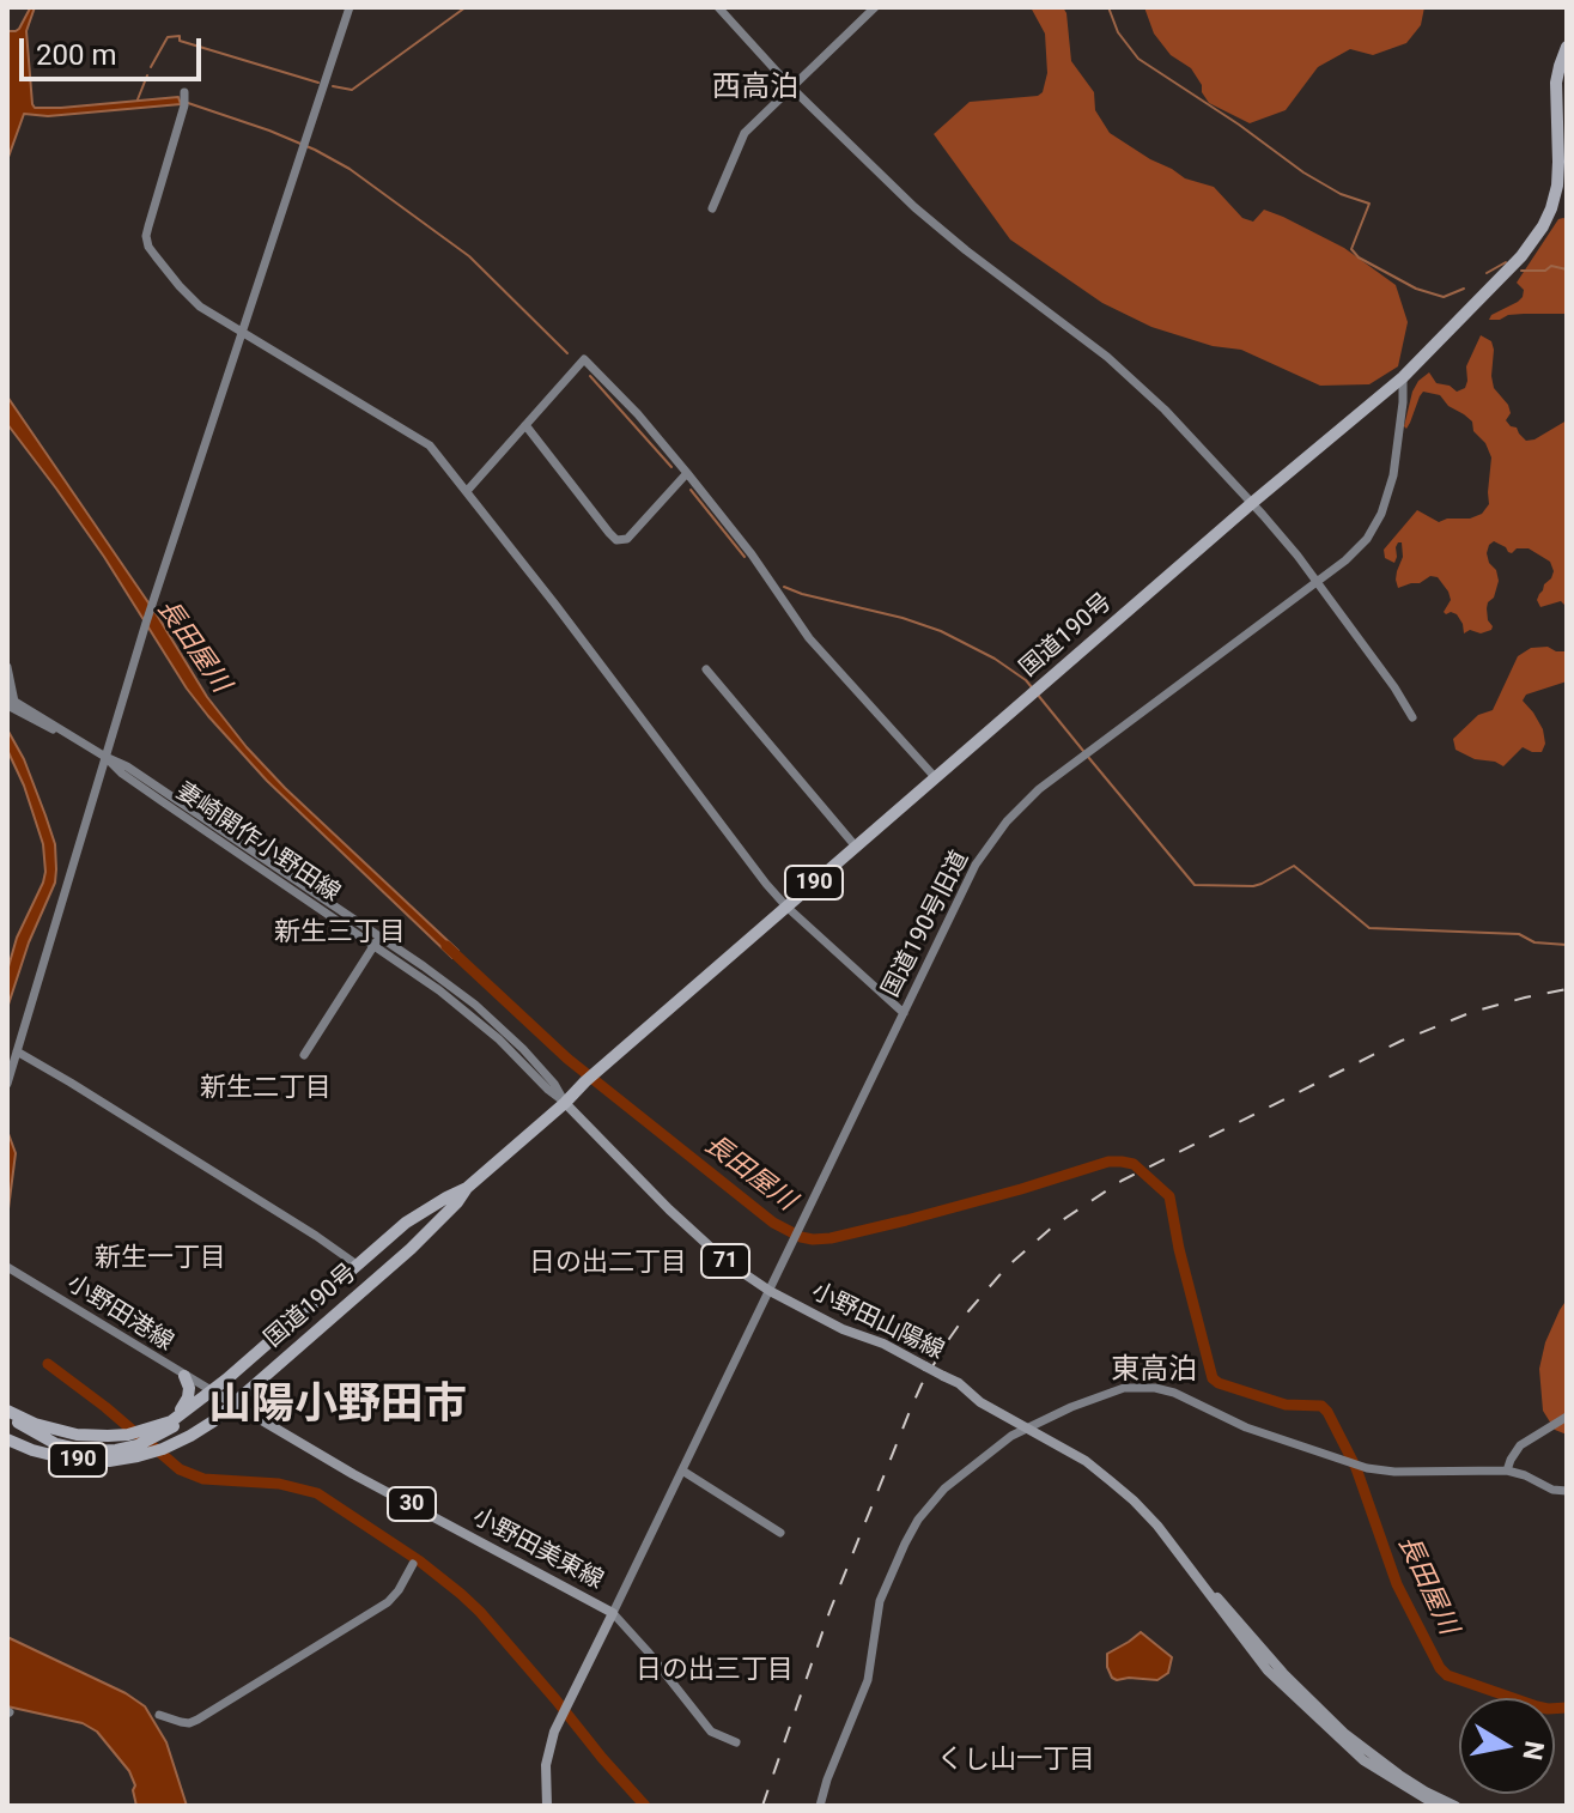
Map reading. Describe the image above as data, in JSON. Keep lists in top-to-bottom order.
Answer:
{
  "streets": {
    "highway": ["国道190号", "190"],
    "main road": [
      "71",
      "小野田山陽線",
      "30",
      "小野田美東線"
    ],
    "street": ["妻崎開作小野田線", "国道190号旧道", "小野田港線"]
  },
  "crossings": [
    ["国道190号", "妻崎開作小野田線"],
    ["国道190号", "国道190号旧道"],
    ["国道190号", "小野田港線"],
    ["国道190号", "小野田山陽線"],
    ["国道190号", "小野田美東線"],
    ["妻崎開作小野田線", "小野田山陽線"],
    ["国道190号旧道", "小野田山陽線"],
    ["国道190号旧道", "小野田美東線"],
    ["小野田港線", "小野田美東線"]
  ],
  "districts": [
    "西高泊",
    "新生三丁目",
    "新生二丁目",
    "新生一丁目",
    "日の出二丁目",
    "東高泊",
    "山陽小野田市",
    "日の出三丁目",
    "くし山一丁目"
  ],
  "water": ["長田屋川"],
  "scale_bar": "200 m",
  "north": "right"
}
